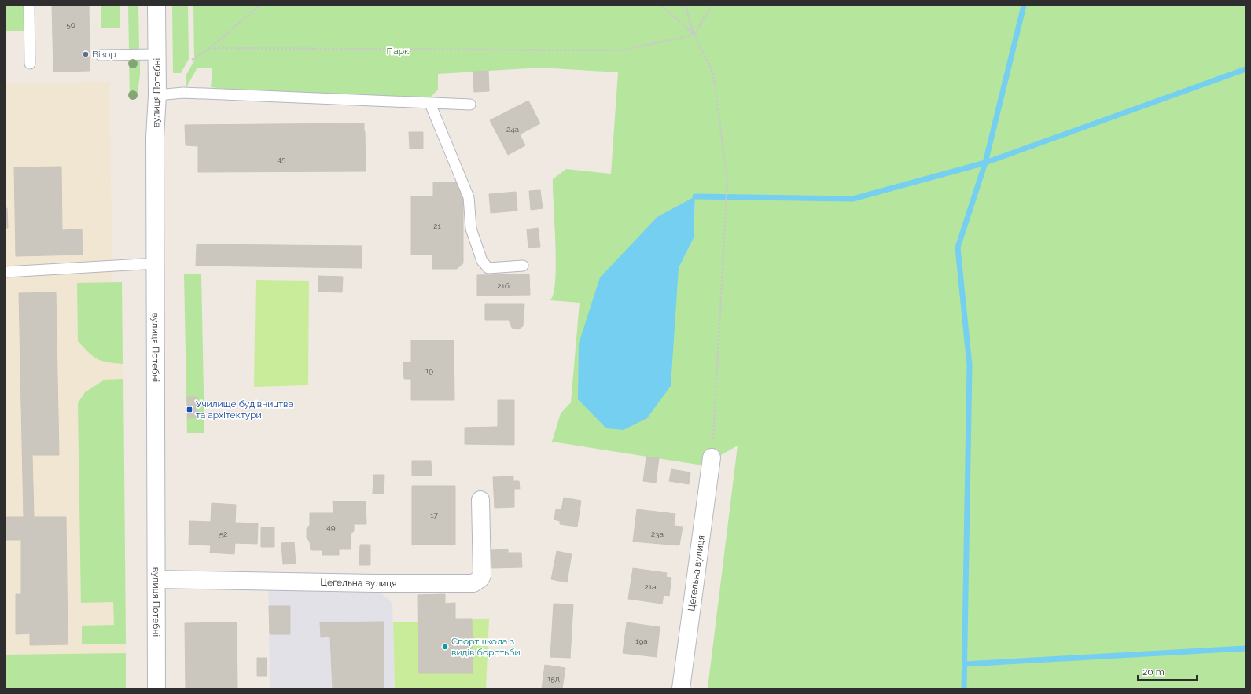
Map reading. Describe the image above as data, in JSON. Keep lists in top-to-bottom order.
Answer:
{
  "streets": {
    "street": ["вулиця Потебні", "Цегельна вулиця"]
  },
  "crossings": [
    ["вулиця Потебні", "Цегельна вулиця"]
  ],
  "parks": ["Парк"],
  "places": {
    "other": ["Візор", "Спортшкола з видів боротьби"],
    "transit": ["Училище будівництва та архітектури"]
  },
  "house_numbers": [
    "50",
    "24а",
    "45",
    "21",
    "21б",
    "19",
    "17",
    "49",
    "52",
    "23а",
    "21а",
    "19а",
    "15д"
  ],
  "scale_bar": "20 m"
}
